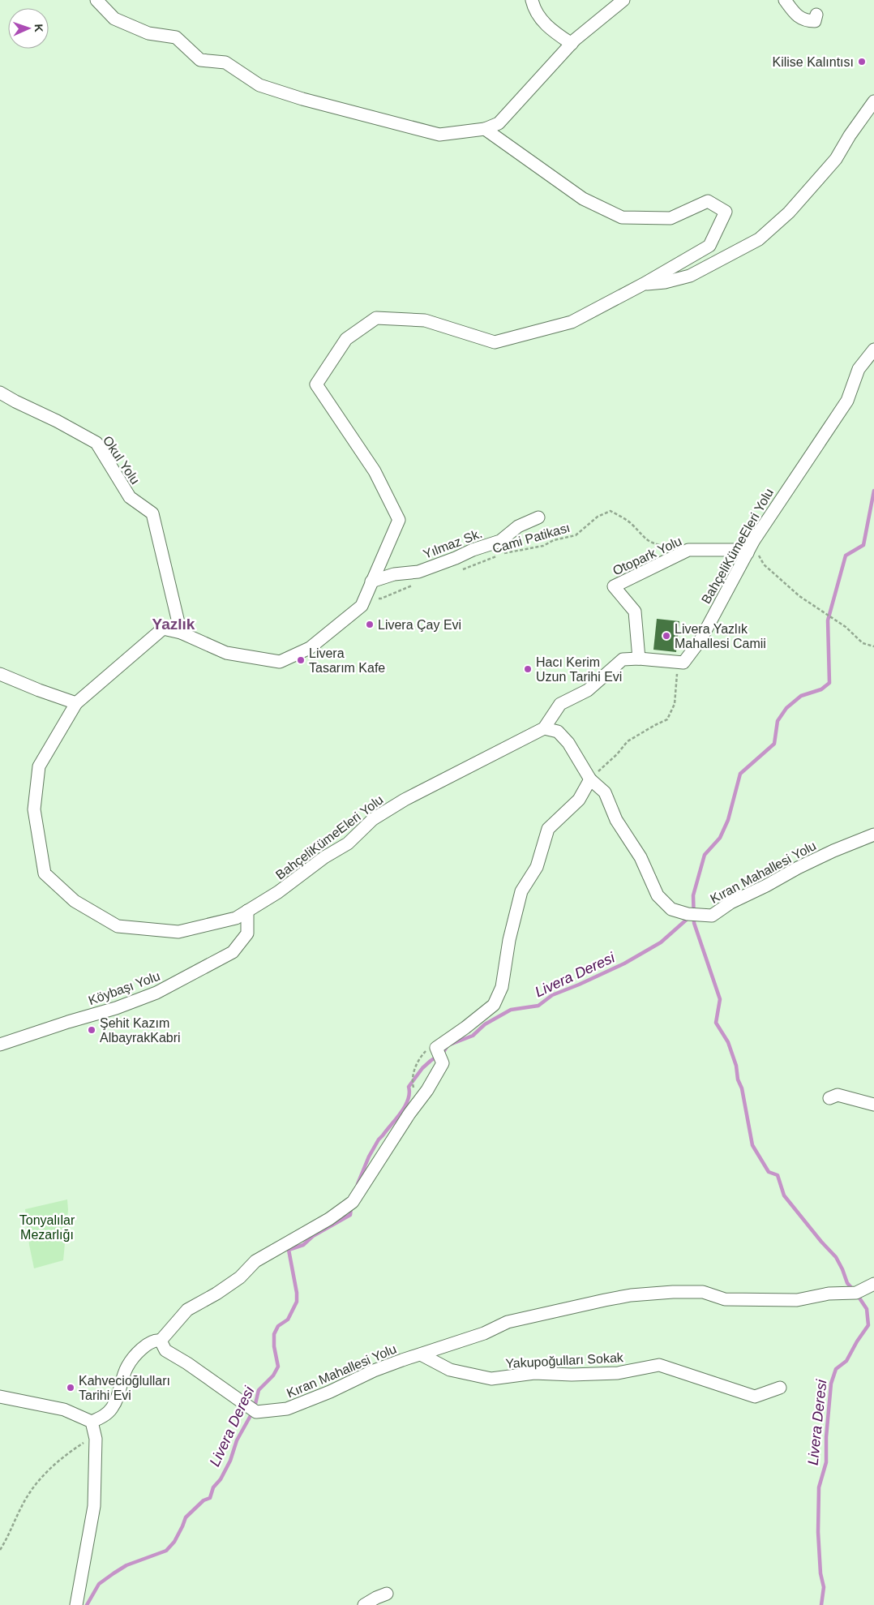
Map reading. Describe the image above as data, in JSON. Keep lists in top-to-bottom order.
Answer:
{
  "streets": {
    "street": [
      "Okul Yolu",
      "Yılmaz Sk.",
      "BahçeliKümeEleri Yolu",
      "Otopark Yolu",
      "Kıran Mahallesi Yolu",
      "Köybaşı Yolu",
      "Yakupoğulları Sokak"
    ],
    "path": ["Cami Patikası"]
  },
  "crossings": [
    ["Okul Yolu", "BahçeliKümeEleri Yolu"],
    ["Cami Patikası", "Otopark Yolu"],
    ["Yılmaz Sk.", "BahçeliKümeEleri Yolu"],
    ["BahçeliKümeEleri Yolu", "Otopark Yolu"],
    ["BahçeliKümeEleri Yolu", "Kıran Mahallesi Yolu"],
    ["BahçeliKümeEleri Yolu", "Köybaşı Yolu"],
    ["Kıran Mahallesi Yolu", "Yakupoğulları Sokak"]
  ],
  "districts": ["Yazlık"],
  "water": ["Livera Deresi"],
  "parks": ["Tonyalılar Mezarlığı"],
  "places": [
    "Kilise Kalıntısı",
    "Livera Çay Evi",
    "Livera Yazlık Mahallesi Camii",
    "Livera Tasarım Kafe",
    "Hacı Kerim Uzun Tarihi Evi",
    "Şehit Kazım AlbayrakKabri",
    "Kahvecioğlulları Tarihi Evi"
  ],
  "north": "right"
}
